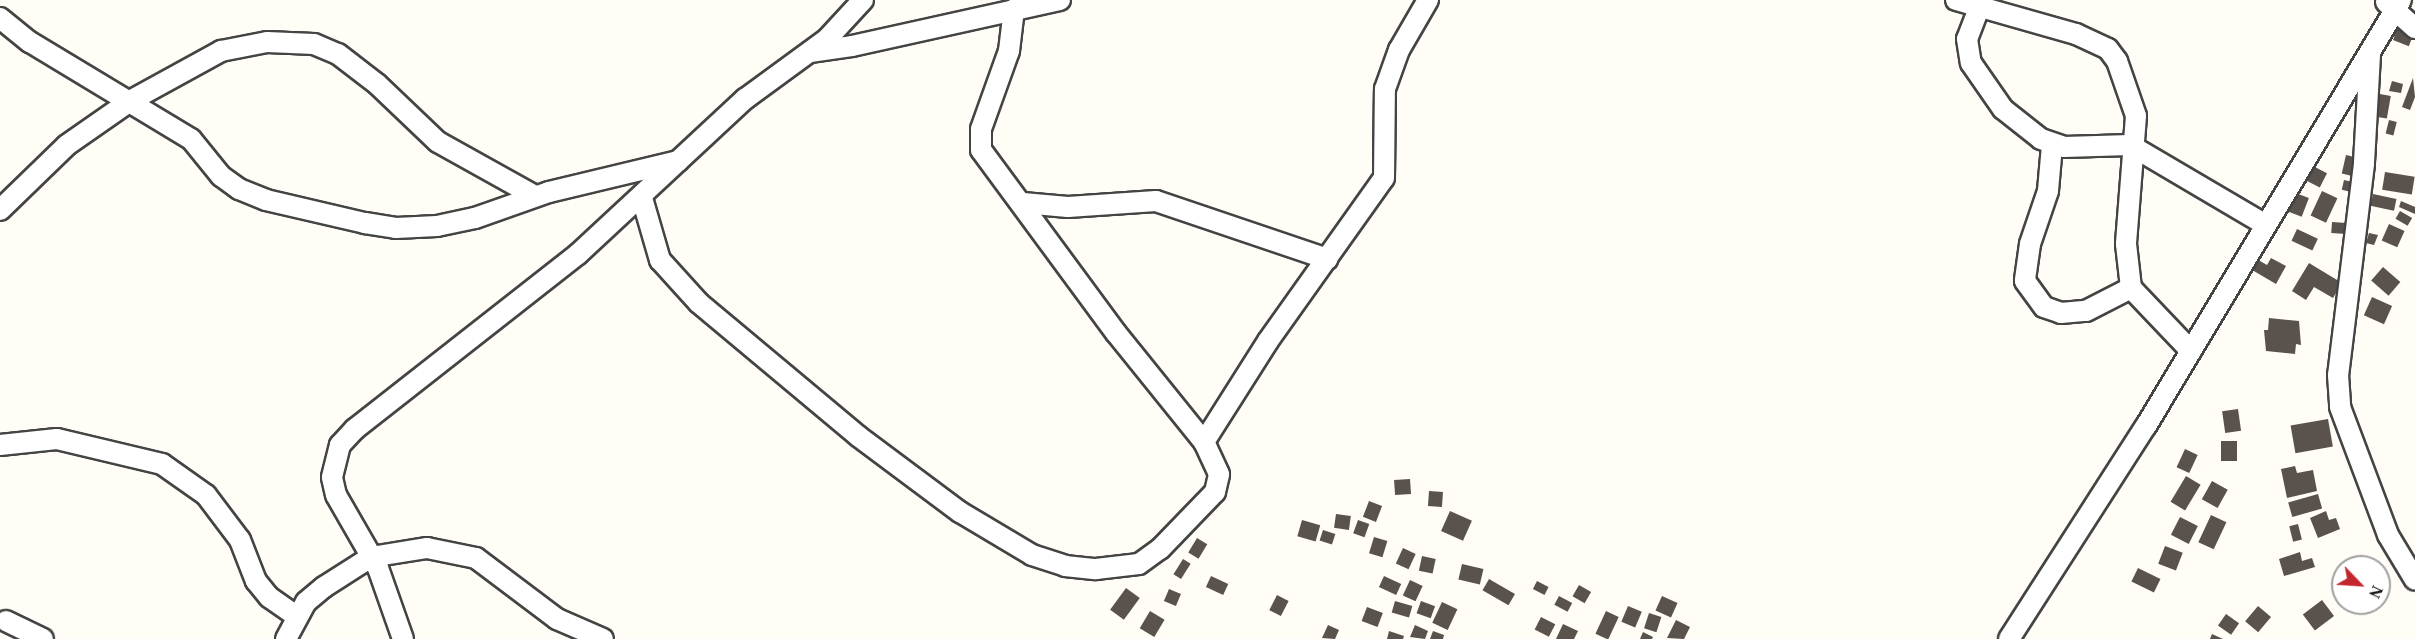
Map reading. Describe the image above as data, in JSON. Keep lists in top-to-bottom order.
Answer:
{
  "north": "bottom right"
}
